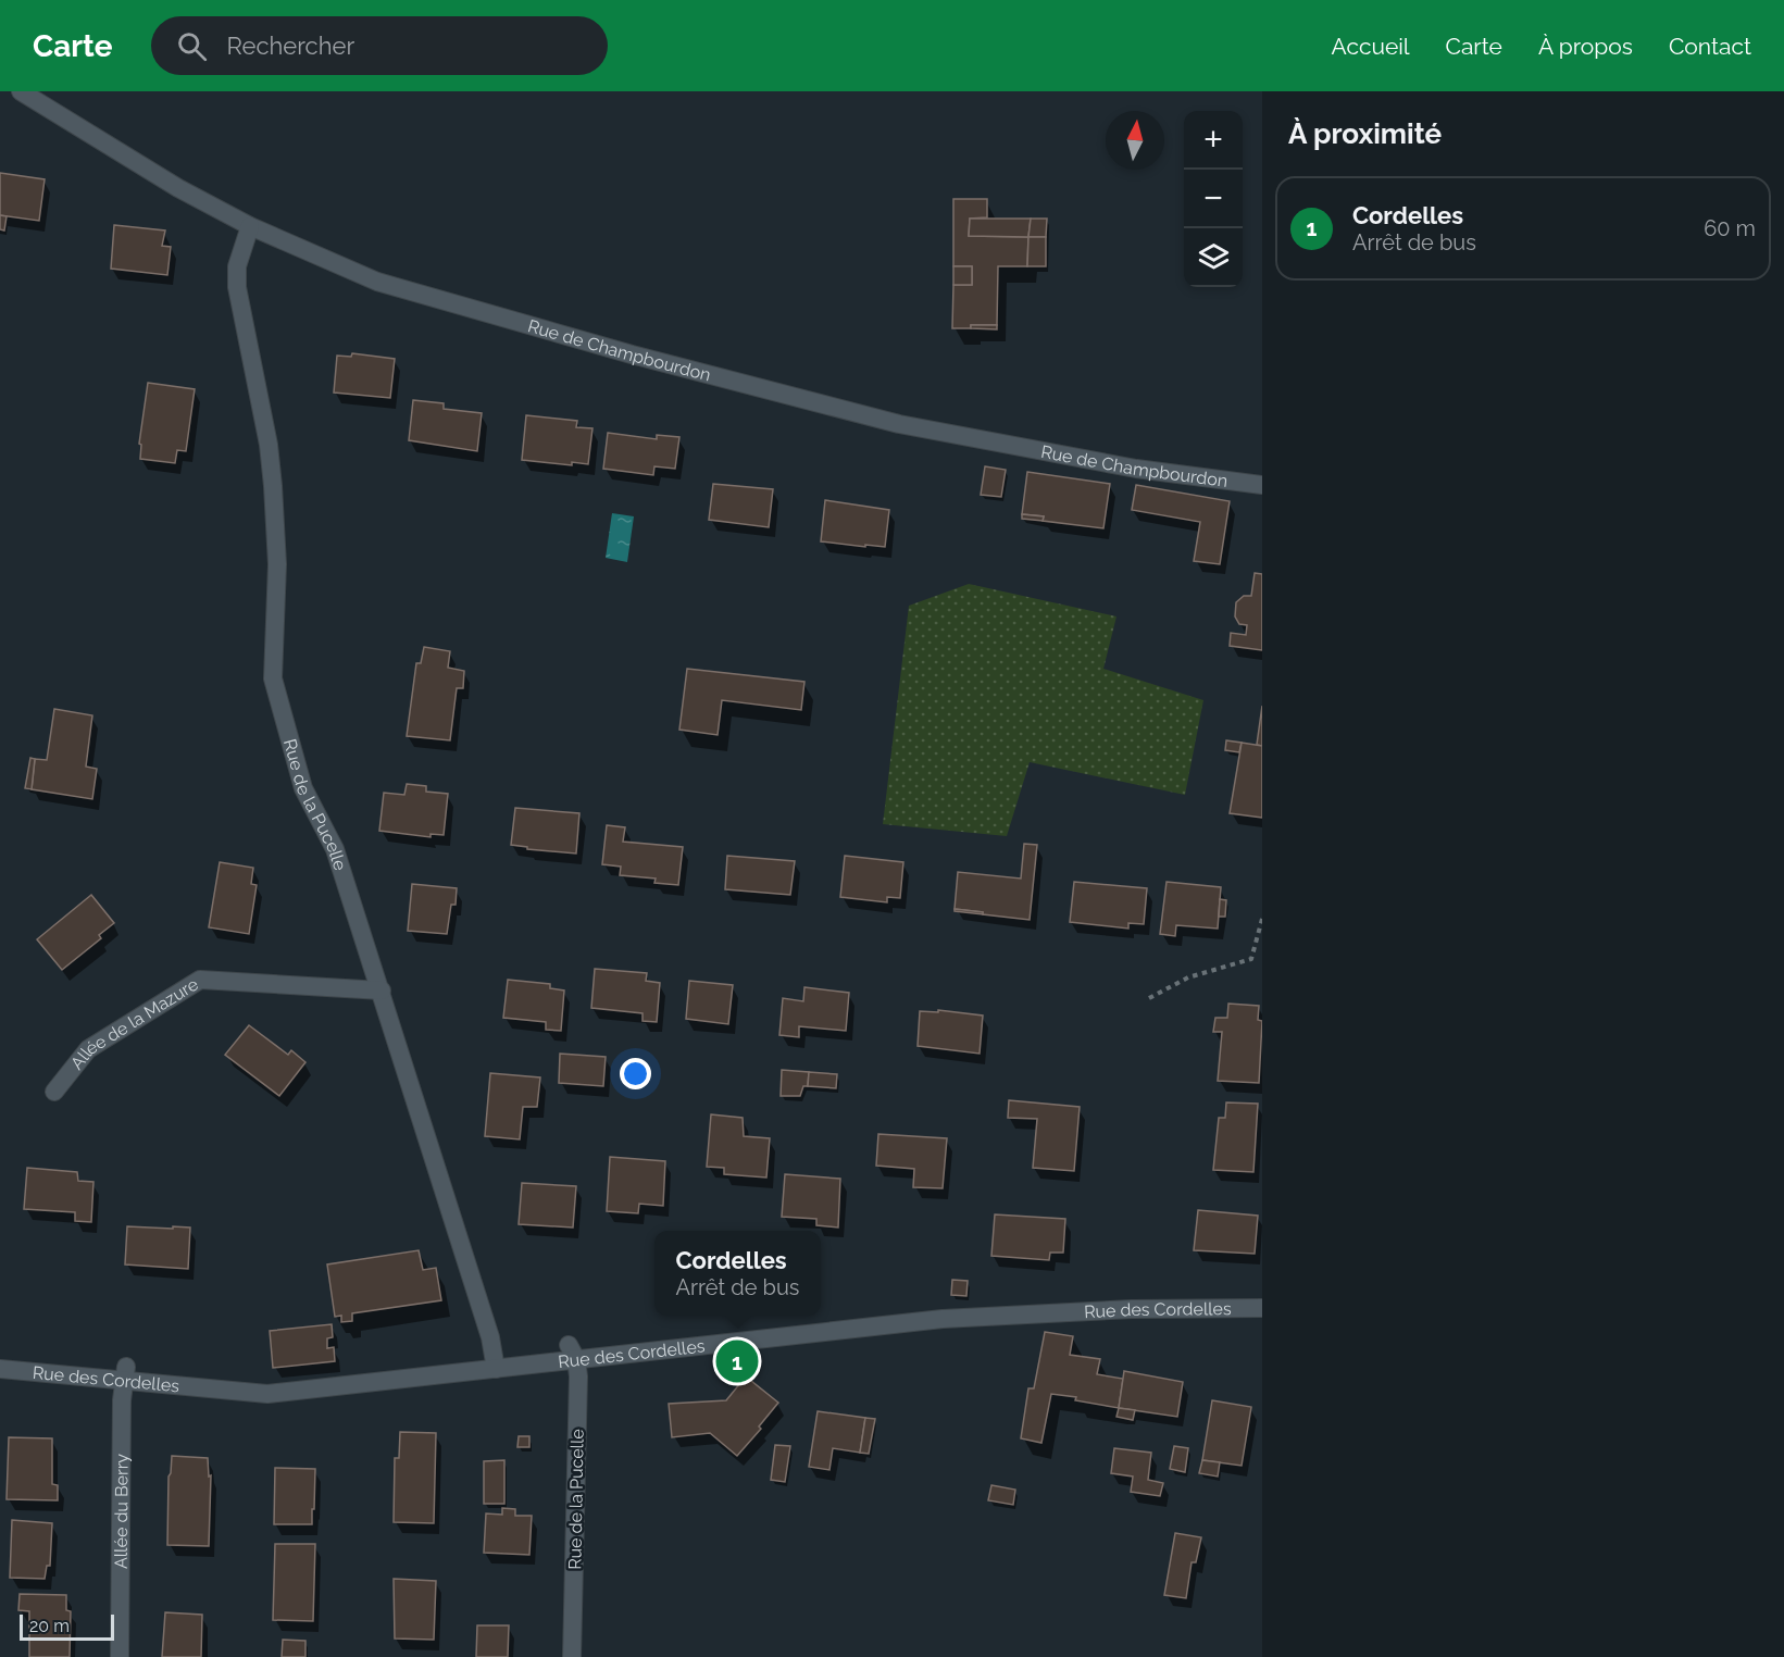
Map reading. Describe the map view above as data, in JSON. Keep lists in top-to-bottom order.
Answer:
{
  "streets": {
    "street": [
      "Rue de Champbourdon",
      "Rue de la Pucelle",
      "Allée de la Mazure",
      "Rue des Cordelles",
      "Allée du Berry"
    ]
  },
  "crossings": [
    ["Rue de Champbourdon", "Rue de la Pucelle"],
    ["Rue de la Pucelle", "Allée de la Mazure"],
    ["Rue de la Pucelle", "Rue des Cordelles"],
    ["Rue des Cordelles", "Allée du Berry"]
  ],
  "scale_bar": "20 m",
  "north": "top",
  "page": {
    "header": "Carte",
    "search": "Rechercher",
    "nav": [
      "Accueil",
      "Carte",
      "À propos",
      "Contact"
    ],
    "heading": "À proximité",
    "map_buttons": ["+", "−"],
    "list": [
      {
        "mark": "1",
        "name": "Cordelles",
        "note": "Arrêt de bus",
        "value": "60 m"
      }
    ],
    "popup": ["Cordelles", "Arrêt de bus"],
    "pins": "1",
    "scale": "20 m"
  }
}
